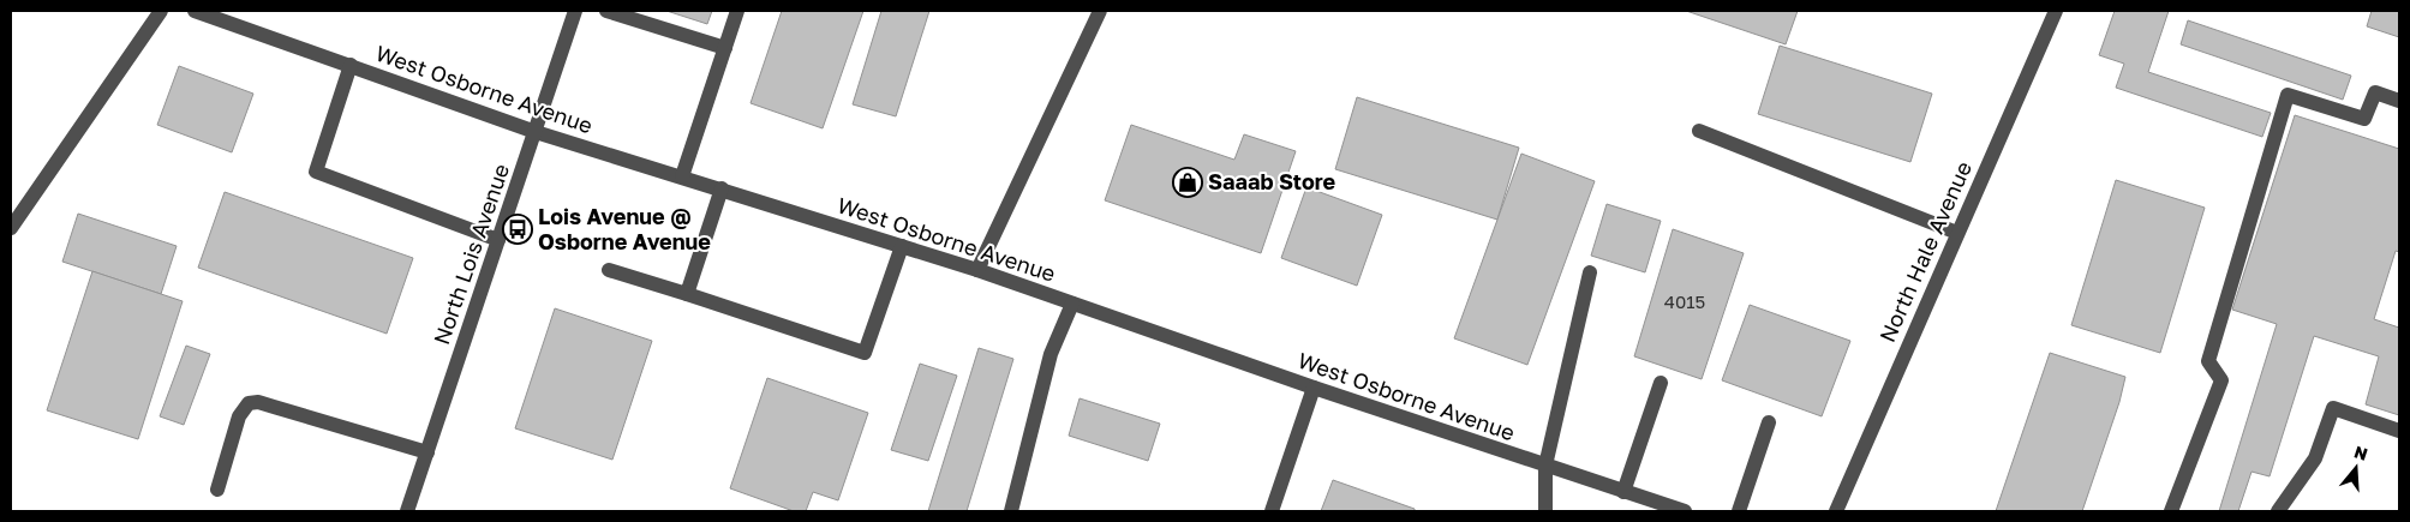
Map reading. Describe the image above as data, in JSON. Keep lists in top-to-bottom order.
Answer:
{
  "streets": {
    "street": ["West Osborne Avenue", "North Hale Avenue", "North Lois Avenue"]
  },
  "crossings": [
    ["West Osborne Avenue", "North Lois Avenue"]
  ],
  "places": {
    "shop": ["Saaab Store"],
    "bus stop": ["Lois Avenue @ Osborne Avenue"]
  },
  "house_numbers": ["4015"],
  "north": "top"
}
